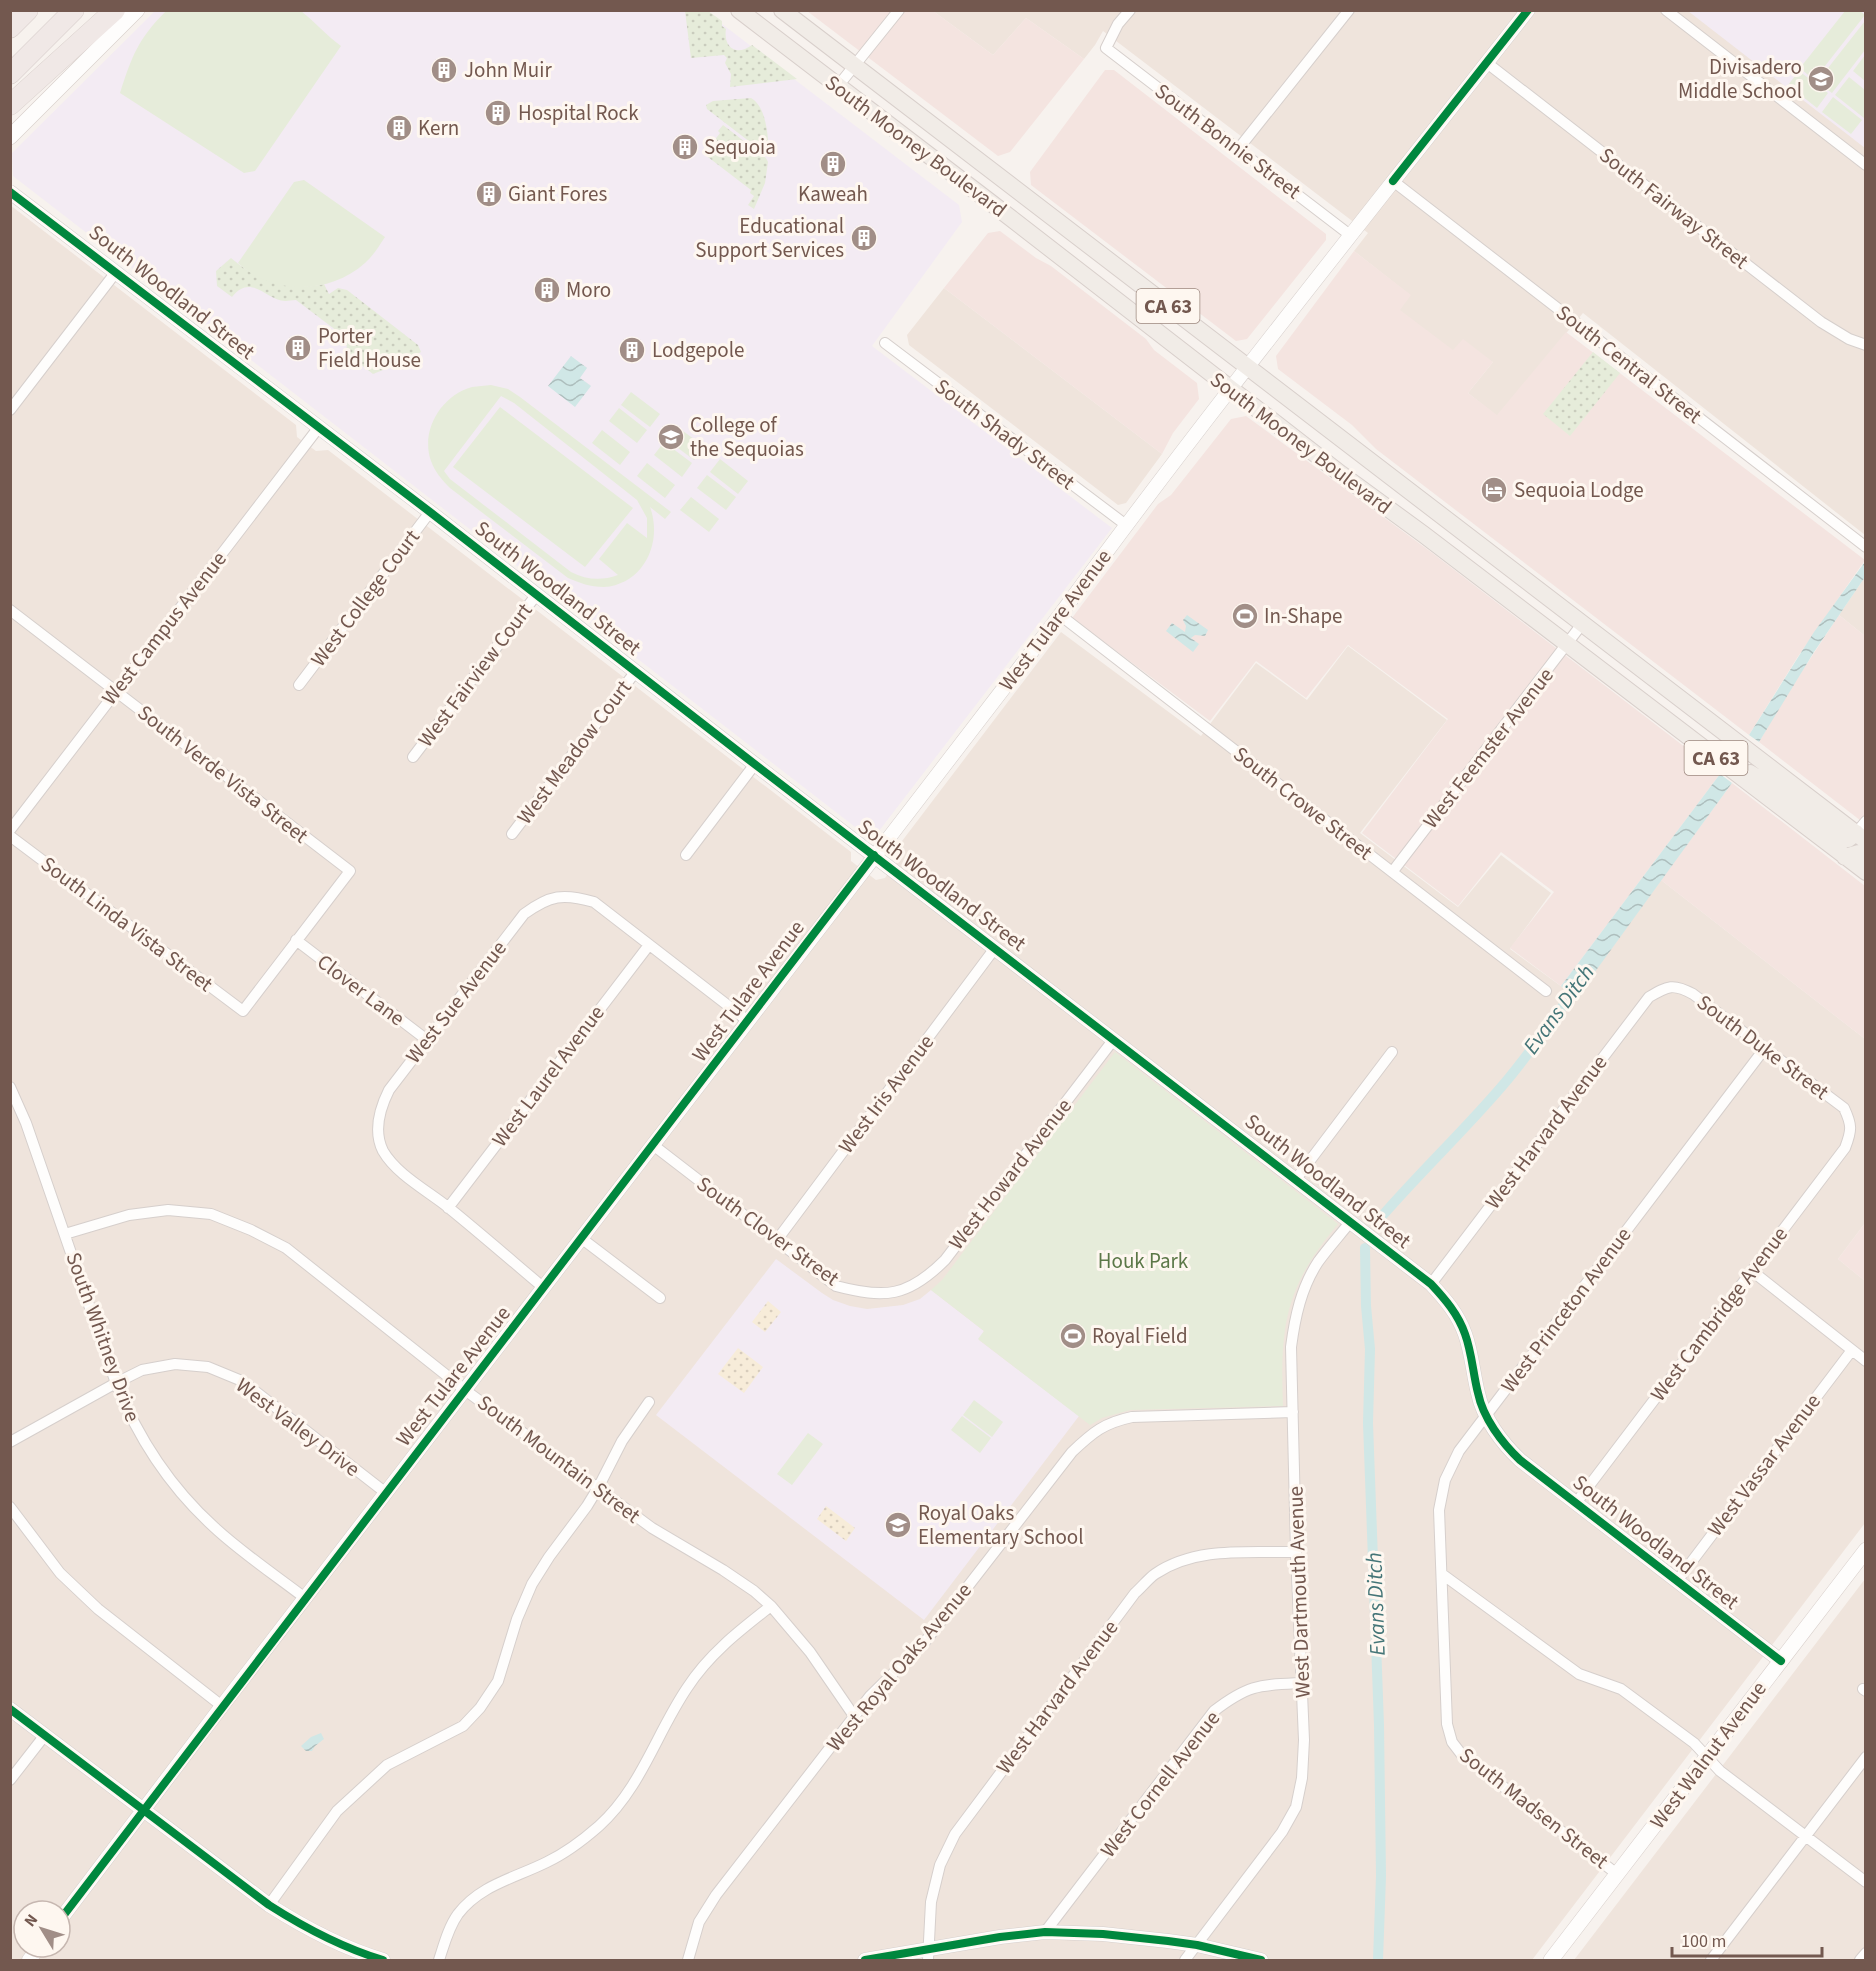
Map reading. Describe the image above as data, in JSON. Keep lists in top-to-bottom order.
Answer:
{
  "streets": {
    "main road": ["South Mooney Boulevard", "CA 63", "West Walnut Avenue"],
    "street": [
      "South Bonnie Street",
      "South Fairway Street",
      "South Woodland Street",
      "South Central Street",
      "South Shady Street",
      "West College Court",
      "West Tulare Avenue",
      "West Campus Avenue",
      "West Fairview Court",
      "West Feemster Avenue",
      "West Meadow Court",
      "South Verde Vista Street",
      "South Crowe Street",
      "South Linda Vista Street",
      "Clover Lane",
      "West Sue Avenue",
      "South Duke Street",
      "West Laurel Avenue",
      "West Iris Avenue",
      "West Harvard Avenue",
      "West Howard Avenue",
      "South Clover Street",
      "West Princeton Avenue",
      "West Cambridge Avenue",
      "South Whitney Drive",
      "West Valley Drive",
      "South Mountain Street",
      "West Vassar Avenue",
      "West Dartmouth Avenue",
      "West Royal Oaks Avenue",
      "West Cornell Avenue",
      "South Madsen Street"
    ]
  },
  "crossings": [
    ["South Bonnie Street", "West Tulare Avenue"],
    ["South Mooney Boulevard", "West Tulare Avenue"],
    ["South Mooney Boulevard", "West Feemster Avenue"],
    ["South Fairway Street", "West Tulare Avenue"],
    ["South Woodland Street", "West College Court"],
    ["South Woodland Street", "West Tulare Avenue"],
    ["South Woodland Street", "West Campus Avenue"],
    ["South Woodland Street", "West Fairview Court"],
    ["South Woodland Street", "West Meadow Court"],
    ["South Woodland Street", "West Iris Avenue"],
    ["South Woodland Street", "West Harvard Avenue"],
    ["South Woodland Street", "West Howard Avenue"],
    ["South Woodland Street", "West Princeton Avenue"],
    ["South Woodland Street", "West Cambridge Avenue"],
    ["South Woodland Street", "West Vassar Avenue"],
    ["South Woodland Street", "West Dartmouth Avenue"],
    ["South Woodland Street", "West Walnut Avenue"],
    ["South Central Street", "West Tulare Avenue"],
    ["South Shady Street", "West Tulare Avenue"],
    ["West Tulare Avenue", "South Crowe Street"],
    ["West Tulare Avenue", "South Clover Street"],
    ["West Tulare Avenue", "South Whitney Drive"],
    ["West Tulare Avenue", "West Valley Drive"],
    ["West Tulare Avenue", "South Mountain Street"],
    ["West Campus Avenue", "South Verde Vista Street"],
    ["West Feemster Avenue", "South Crowe Street"],
    ["South Verde Vista Street", "South Linda Vista Street"],
    ["South Verde Vista Street", "Clover Lane"],
    ["South Linda Vista Street", "Clover Lane"],
    ["Clover Lane", "West Sue Avenue"],
    ["West Sue Avenue", "West Laurel Avenue"],
    ["South Duke Street", "West Harvard Avenue"],
    ["South Duke Street", "West Princeton Avenue"],
    ["South Duke Street", "West Cambridge Avenue"],
    ["West Iris Avenue", "South Clover Street"],
    ["West Harvard Avenue", "West Dartmouth Avenue"],
    ["West Howard Avenue", "South Clover Street"],
    ["West Princeton Avenue", "South Madsen Street"],
    ["South Whitney Drive", "West Valley Drive"],
    ["South Whitney Drive", "South Mountain Street"],
    ["South Mountain Street", "West Royal Oaks Avenue"],
    ["West Dartmouth Avenue", "West Royal Oaks Avenue"],
    ["West Dartmouth Avenue", "West Cornell Avenue"],
    ["West Walnut Avenue", "South Madsen Street"]
  ],
  "water": ["Evans Ditch"],
  "parks": ["Houk Park"],
  "places": {
    "building": [
      "John Muir",
      "Hospital Rock",
      "Kern",
      "Sequoia",
      "Kaweah",
      "Giant Fores",
      "Educational Support Services",
      "Moro",
      "Porter Field House",
      "Lodgepole"
    ],
    "school or university": ["Divisadero Middle School", "College of the Sequoias", "Royal Oaks Elementary School"],
    "hotel": ["Sequoia Lodge"],
    "sports": ["In-Shape", "Royal Field"]
  },
  "scale_bar": "100 m",
  "north": "top left"
}
